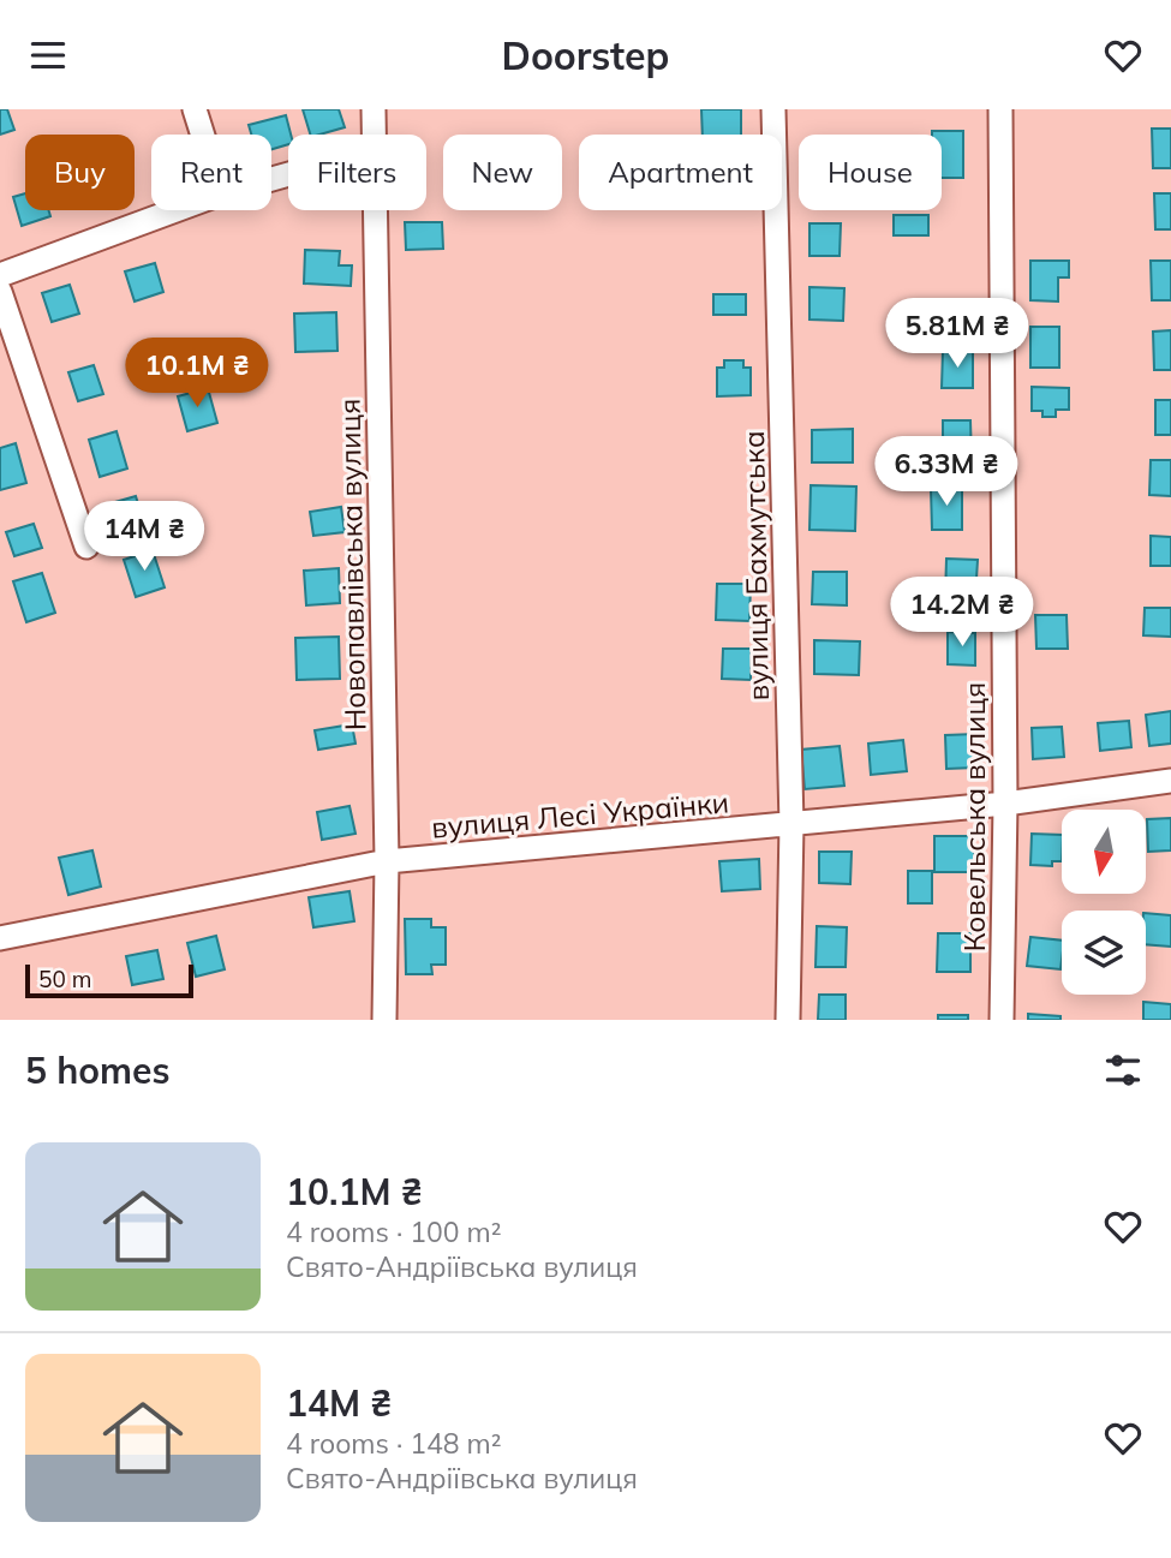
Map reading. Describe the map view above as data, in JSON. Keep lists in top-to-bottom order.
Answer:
{
  "streets": {
    "street": [
      "Новопавлівська вулиця",
      "вулиця Бахмутська",
      "вулиця Лесі Українки",
      "Ковельська вулиця"
    ]
  },
  "crossings": [
    ["Новопавлівська вулиця", "вулиця Лесі Українки"],
    ["вулиця Бахмутська", "вулиця Лесі Українки"],
    ["вулиця Лесі Українки", "Ковельська вулиця"]
  ],
  "scale_bar": "50 m",
  "north": "bottom",
  "page": {
    "header": "Doorstep",
    "chip": [
      "Buy",
      "Rent",
      "Filters",
      "New",
      "Apartment",
      "House"
    ],
    "price": [
      "5.81M ₴",
      "10.1M ₴",
      "6.33M ₴",
      "14M ₴",
      "14.2M ₴"
    ],
    "scale": "50 m",
    "heading": "5 homes",
    "list": [
      {
        "name": "10.1M ₴",
        "note": "4 rooms · 100 m² · Свято-Андріївська вулиця"
      },
      {
        "name": "14M ₴",
        "note": "4 rooms · 148 m² · Свято-Андріївська вулиця"
      }
    ]
  }
}
